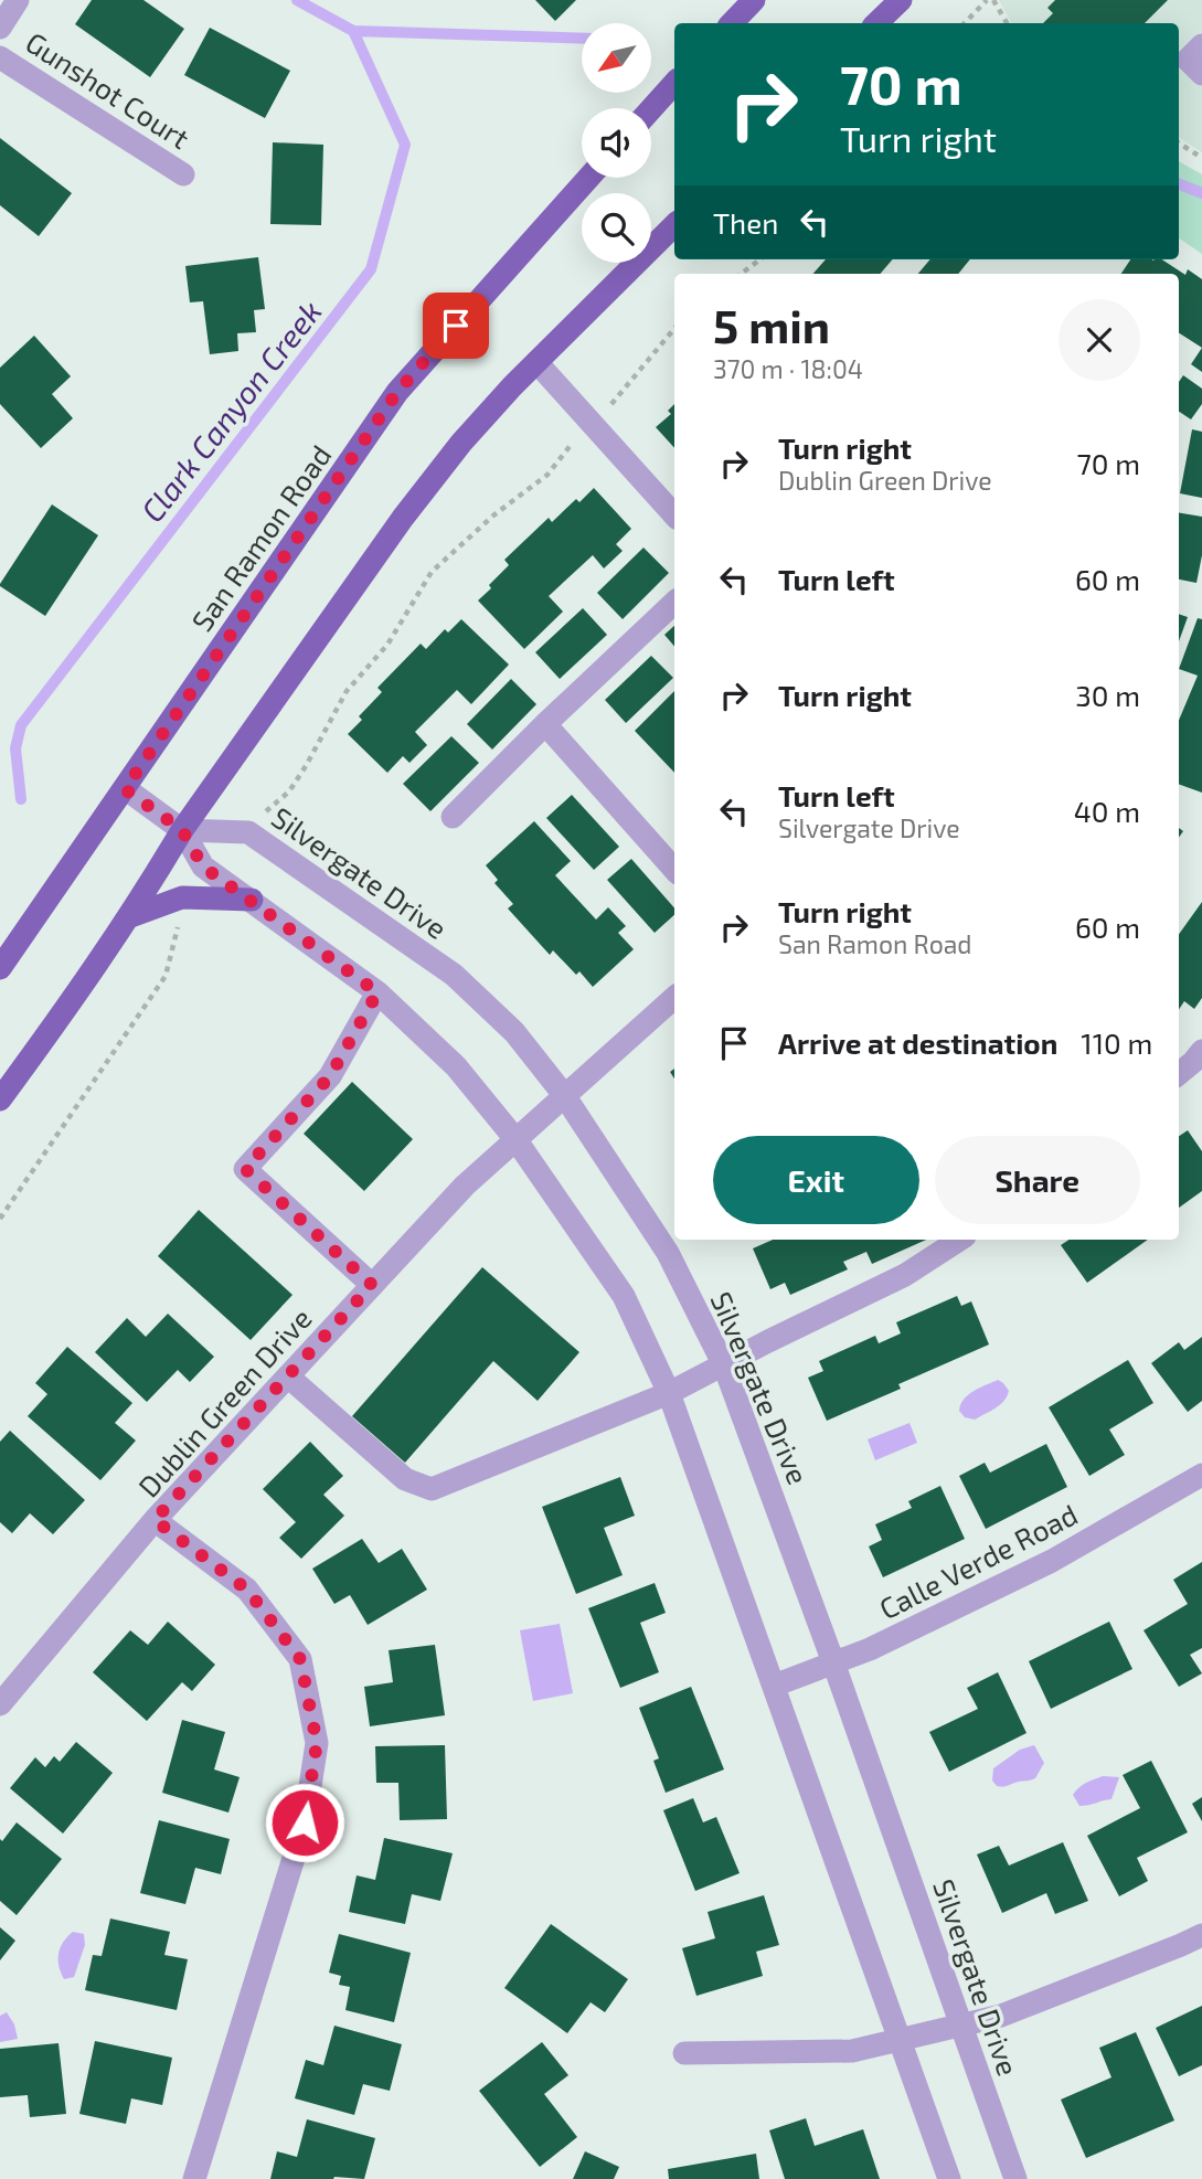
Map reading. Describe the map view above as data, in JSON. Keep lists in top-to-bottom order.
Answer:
{
  "streets": {
    "main road": ["San Ramon Road"],
    "street": [
      "Gunshot Court",
      "Silvergate Drive",
      "Dublin Green Drive",
      "Calle Verde Road"
    ]
  },
  "crossings": [
    ["Silvergate Drive", "Dublin Green Drive"],
    ["Silvergate Drive", "Calle Verde Road"]
  ],
  "water": ["Clark Canyon Creek"],
  "north": "bottom left",
  "page": {
    "turn": ["70 m", "Turn right"],
    "then": "Then",
    "heading": ["5 min", "370 m · 18:04"],
    "list": [
      {
        "name": "Turn right",
        "note": "Dublin Green Drive",
        "value": "70 m"
      },
      {
        "name": "Turn left",
        "value": "60 m"
      },
      {
        "name": "Turn right",
        "value": "30 m"
      },
      {
        "name": "Turn left",
        "note": "Silvergate Drive",
        "value": "40 m"
      },
      {
        "name": "Turn right",
        "note": "San Ramon Road",
        "value": "60 m"
      },
      {
        "name": "Arrive at destination",
        "value": "110 m"
      }
    ],
    "buttons": ["Exit", "Share"]
  }
}
